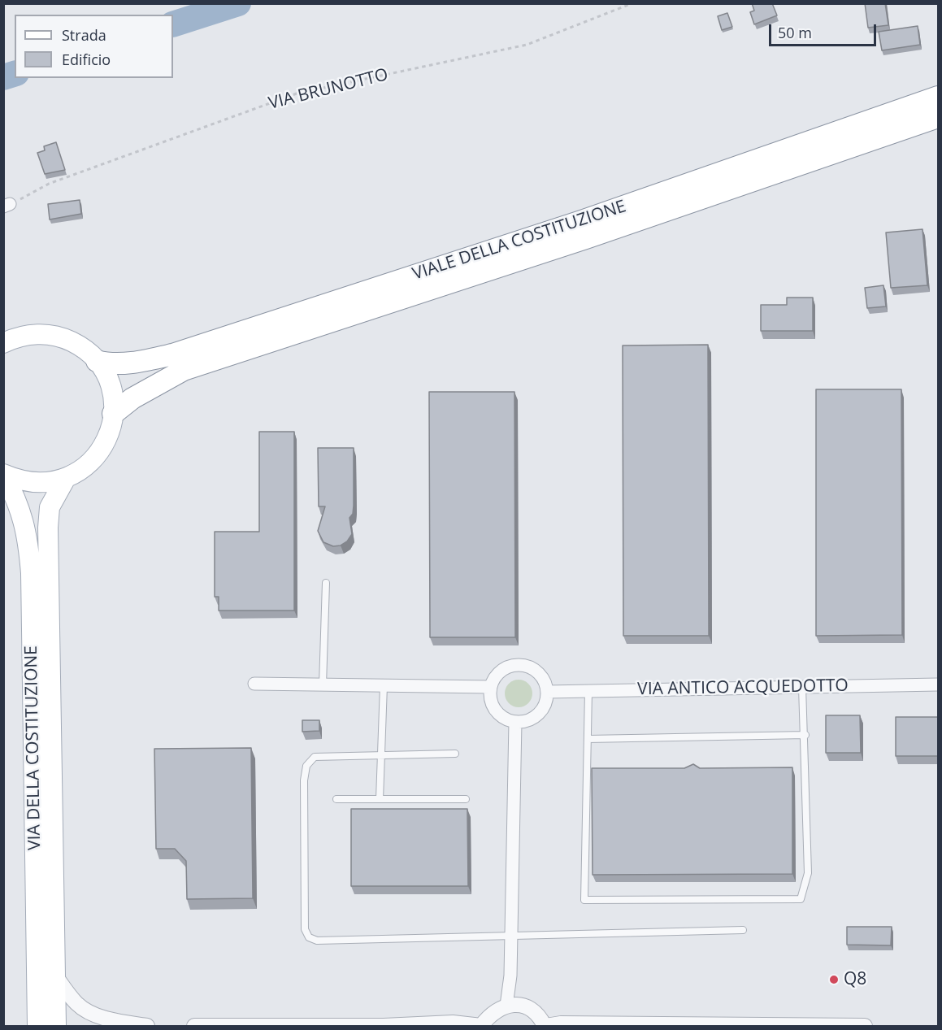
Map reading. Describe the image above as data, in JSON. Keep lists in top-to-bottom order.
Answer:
{
  "streets": {
    "highway": ["VIALE DELLA COSTITUZIONE"],
    "main road": ["VIA DELLA COSTITUZIONE"],
    "street": ["VIA ANTICO ACQUEDOTTO"],
    "path": ["VIA BRUNOTTO"]
  },
  "places": ["Q8"],
  "legend": ["Strada", "Edificio"],
  "scale_bar": "50 m"
}
